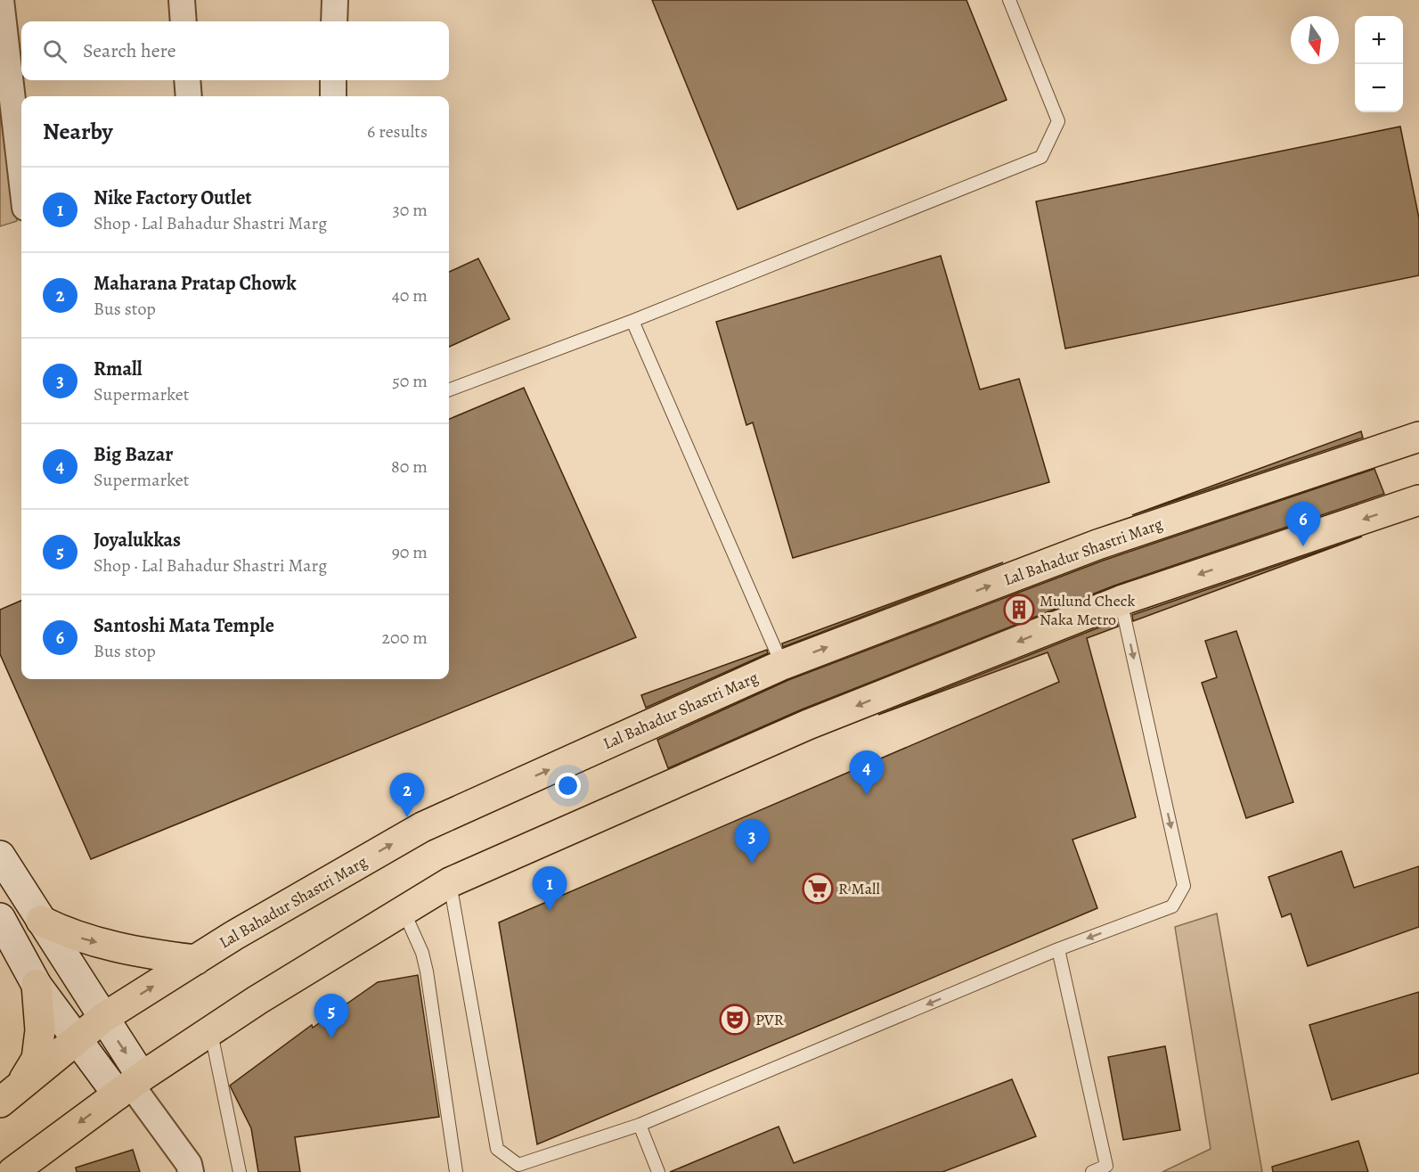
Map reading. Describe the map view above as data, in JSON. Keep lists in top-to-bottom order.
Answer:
{
  "streets": {
    "main road": ["Lal Bahadur Shastri Marg"]
  },
  "places": {
    "building": ["Mulund Check Naka Metro"],
    "supermarket": ["R Mall"],
    "theatre": ["PVR"]
  },
  "north": "bottom",
  "page": {
    "map_buttons": ["+", "−"],
    "search": "Search here",
    "heading": ["Nearby", "6 results"],
    "list": [
      {
        "mark": "1",
        "name": "Nike Factory Outlet",
        "note": "Shop · Lal Bahadur Shastri Marg",
        "value": "30 m"
      },
      {
        "mark": "2",
        "name": "Maharana Pratap Chowk",
        "note": "Bus stop",
        "value": "40 m"
      },
      {
        "mark": "3",
        "name": "Rmall",
        "note": "Supermarket",
        "value": "50 m"
      },
      {
        "mark": "4",
        "name": "Big Bazar",
        "note": "Supermarket",
        "value": "80 m"
      },
      {
        "mark": "5",
        "name": "Joyalukkas",
        "note": "Shop · Lal Bahadur Shastri Marg",
        "value": "90 m"
      },
      {
        "mark": "6",
        "name": "Santoshi Mata Temple",
        "note": "Bus stop",
        "value": "200 m"
      }
    ],
    "pins": [
      "6",
      "4",
      "2",
      "3",
      "1",
      "5"
    ]
  }
}
